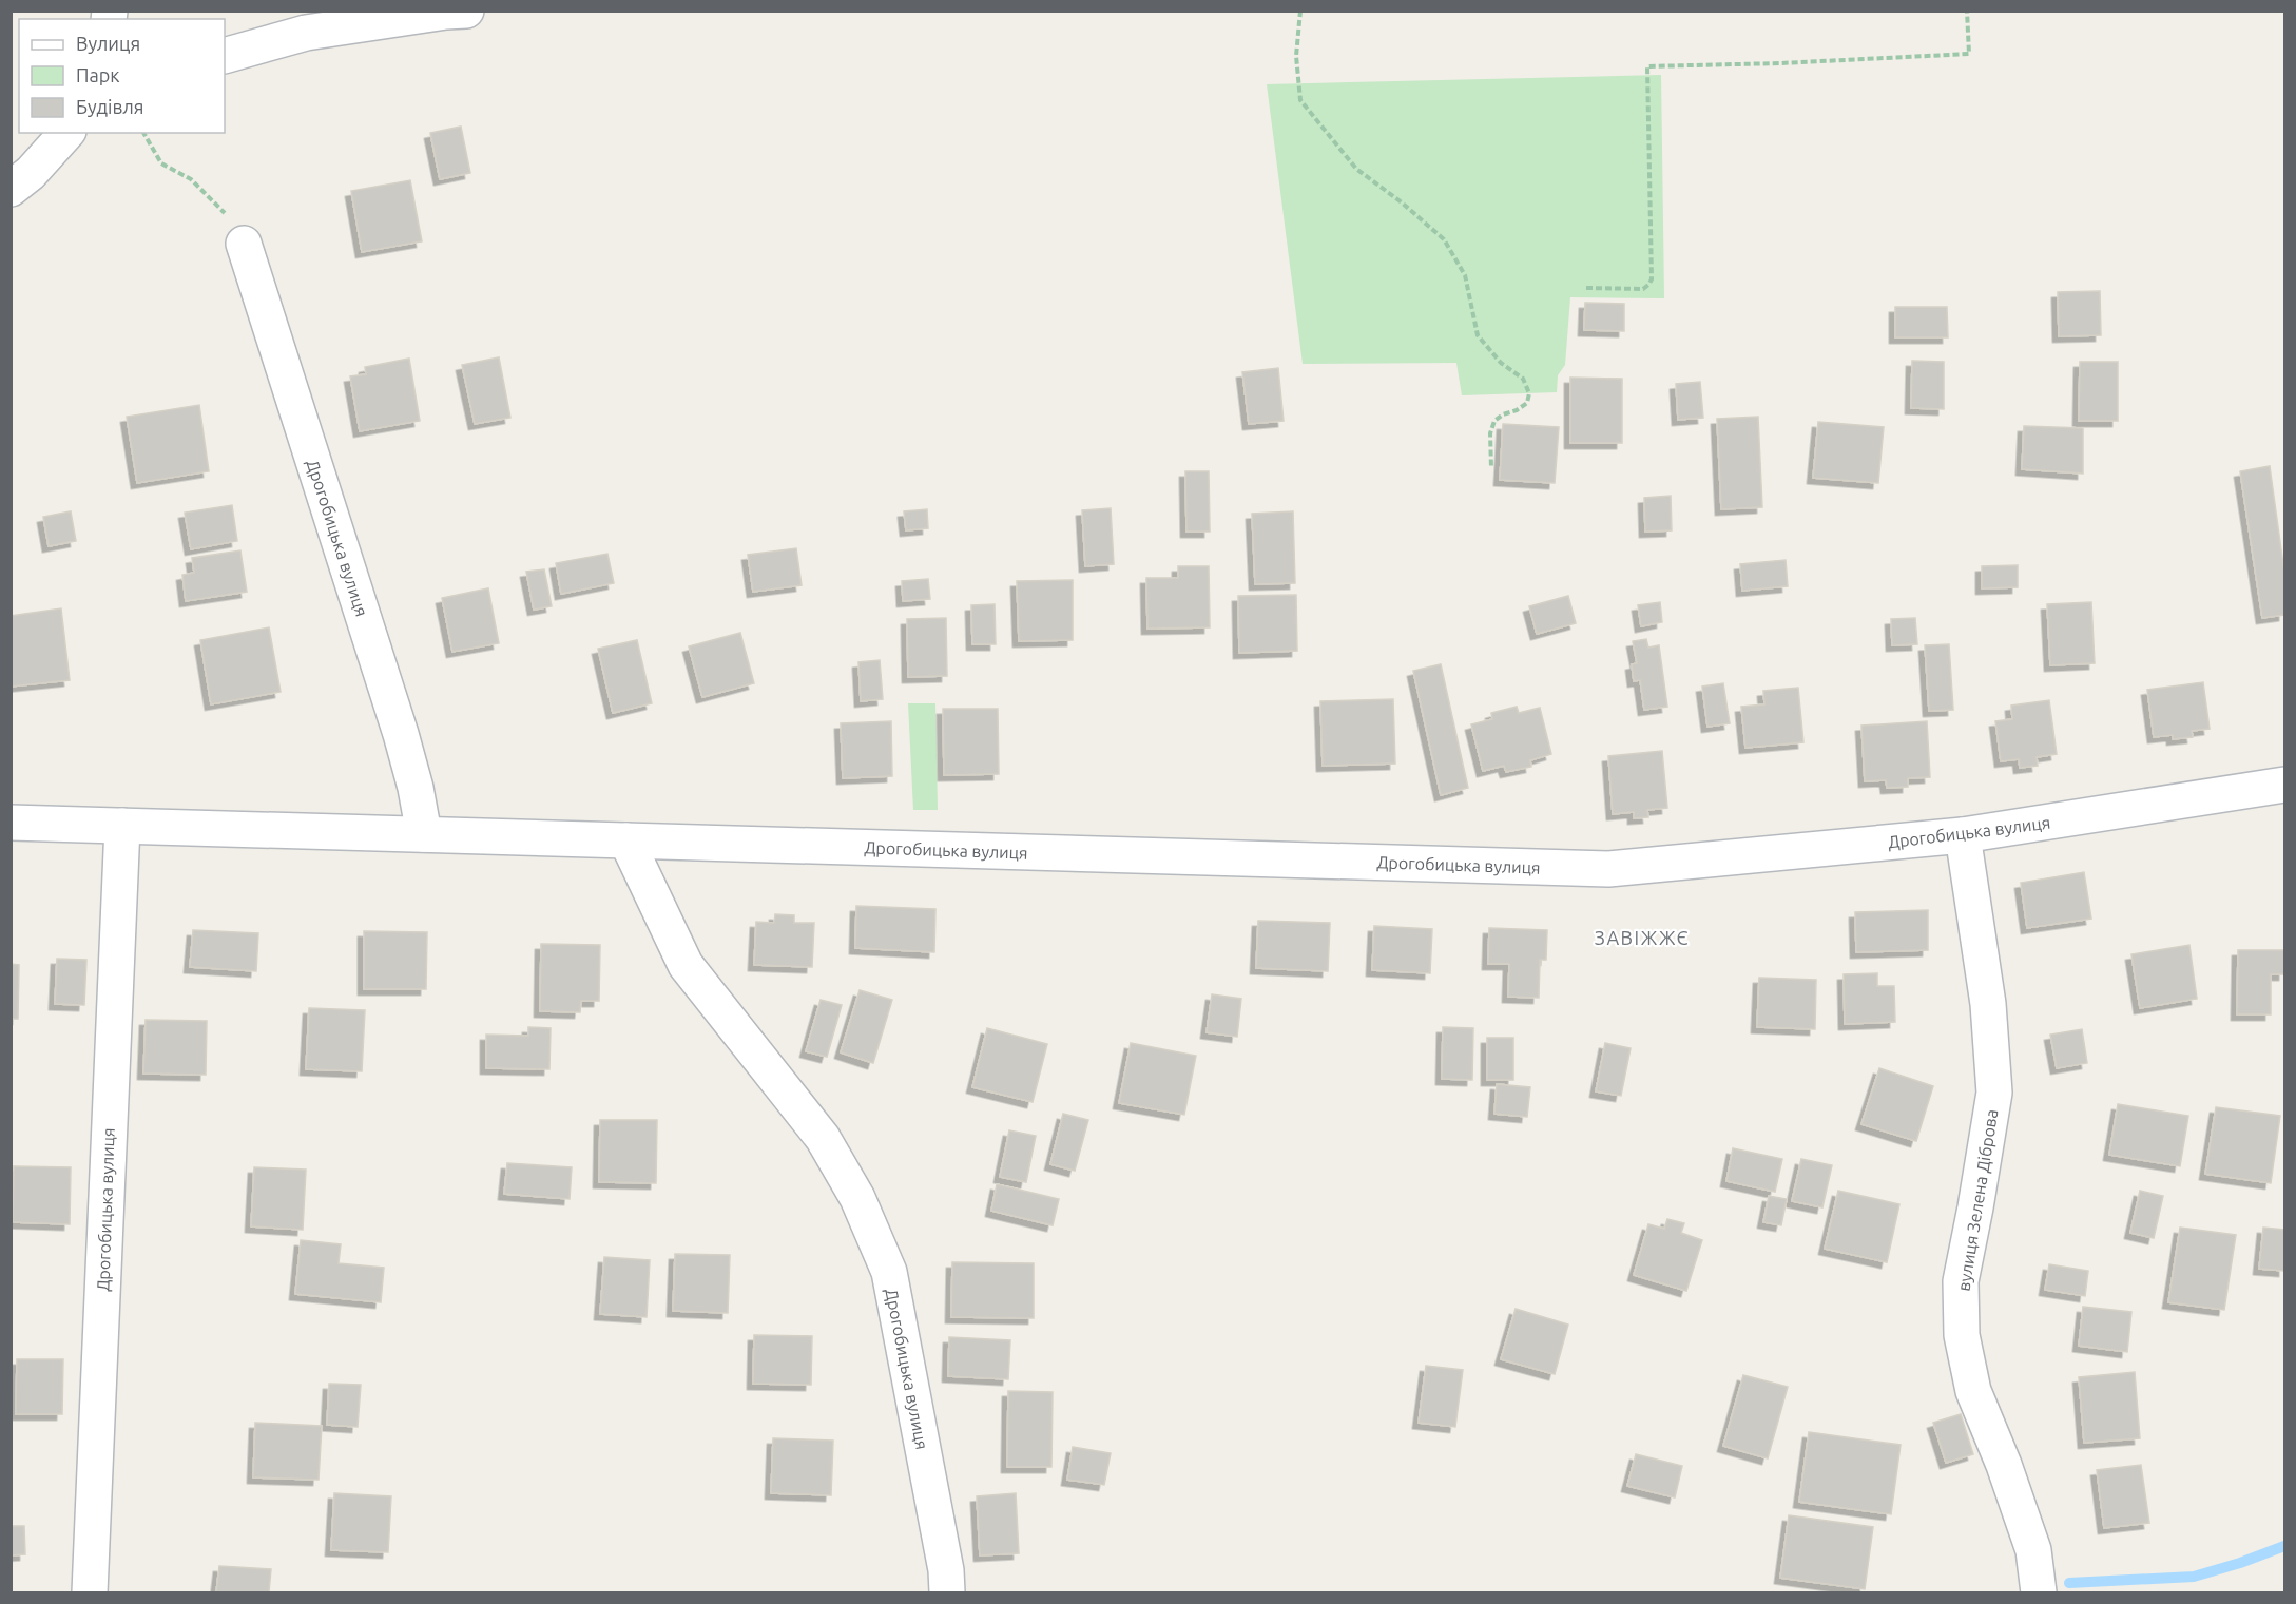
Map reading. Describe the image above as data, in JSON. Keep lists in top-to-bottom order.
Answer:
{
  "streets": {
    "street": ["Дрогобицька вулиця", "вулиця Зелена Діброва"]
  },
  "crossings": [
    ["Дрогобицька вулиця", "вулиця Зелена Діброва"]
  ],
  "districts": ["ЗАВІЖЖЄ"],
  "legend": ["Вулиця", "Парк", "Будівля"]
}
